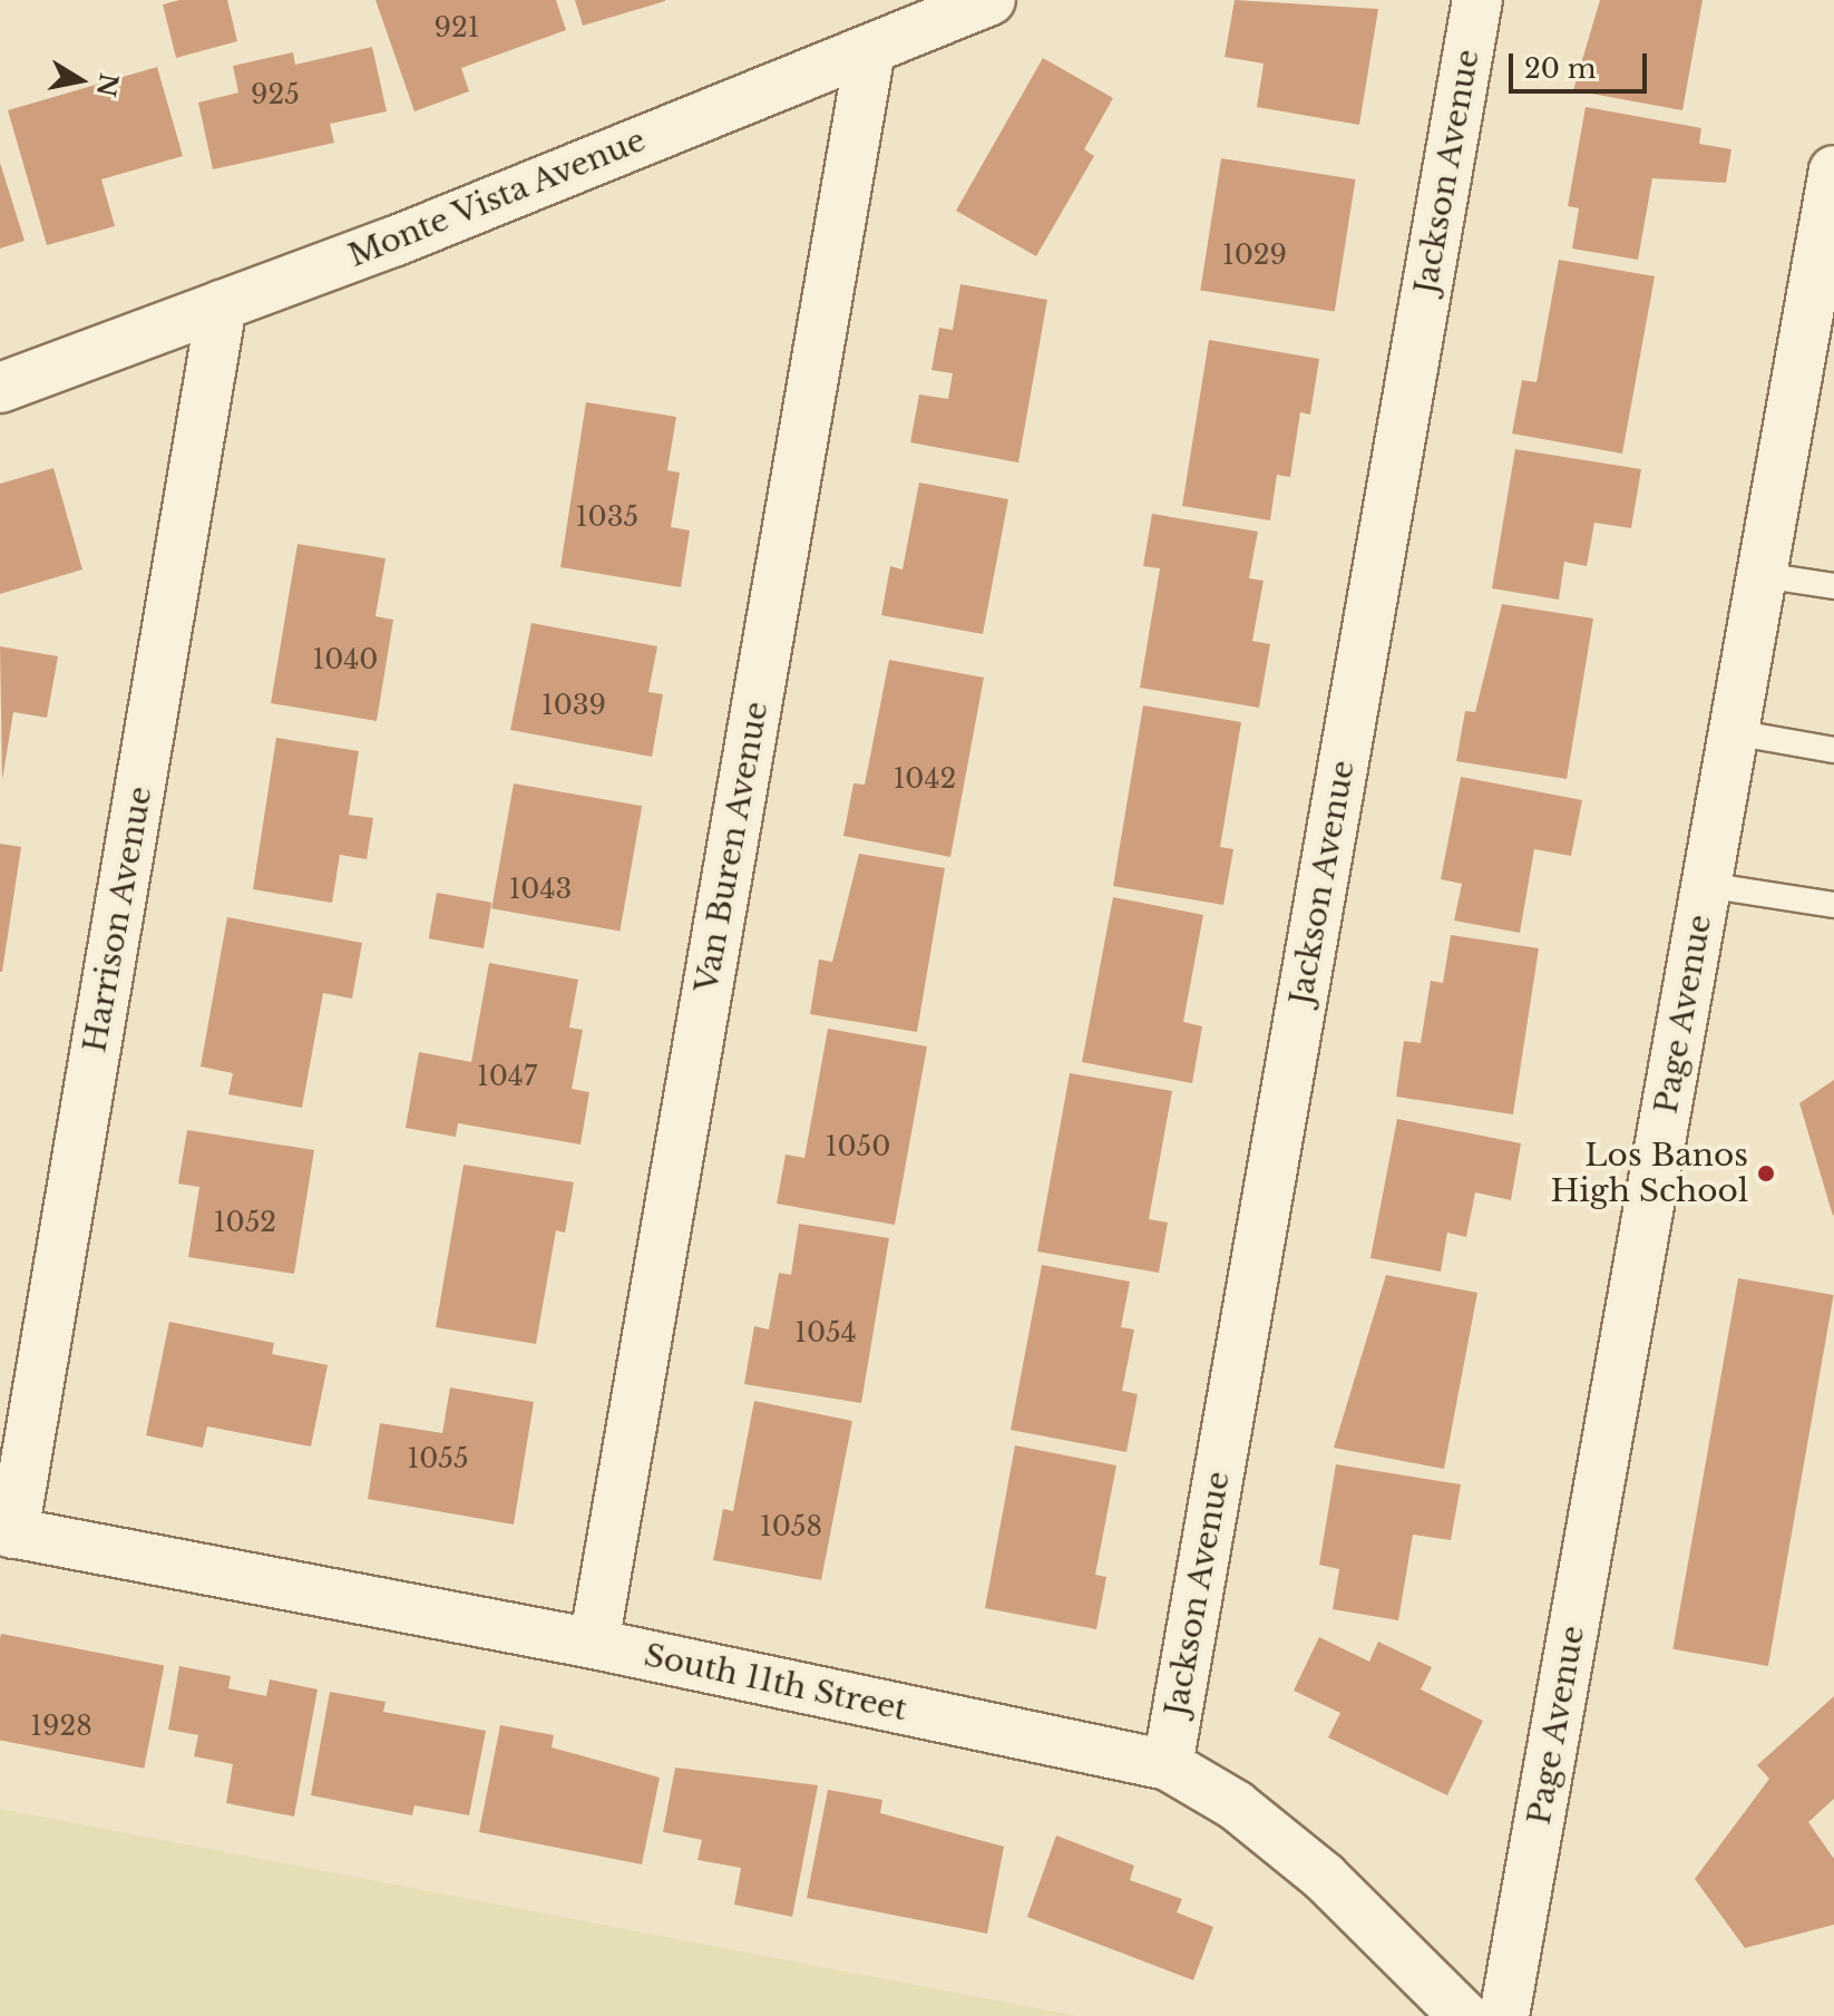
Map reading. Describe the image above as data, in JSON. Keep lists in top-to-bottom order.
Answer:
{
  "streets": {
    "street": [
      "Jackson Avenue",
      "Monte Vista Avenue",
      "Van Buren Avenue",
      "Harrison Avenue",
      "Page Avenue",
      "South 11th Street"
    ]
  },
  "crossings": [
    ["Jackson Avenue", "South 11th Street"],
    ["Monte Vista Avenue", "Van Buren Avenue"],
    ["Monte Vista Avenue", "Harrison Avenue"],
    ["Van Buren Avenue", "South 11th Street"],
    ["Harrison Avenue", "South 11th Street"]
  ],
  "places": ["Los Banos High School"],
  "house_numbers": [
    "921",
    "925",
    "1029",
    "1035",
    "1040",
    "1039",
    "1042",
    "1043",
    "1047",
    "1050",
    "1052",
    "1054",
    "1055",
    "1058",
    "1928"
  ],
  "scale_bar": "20 m",
  "north": "right"
}
